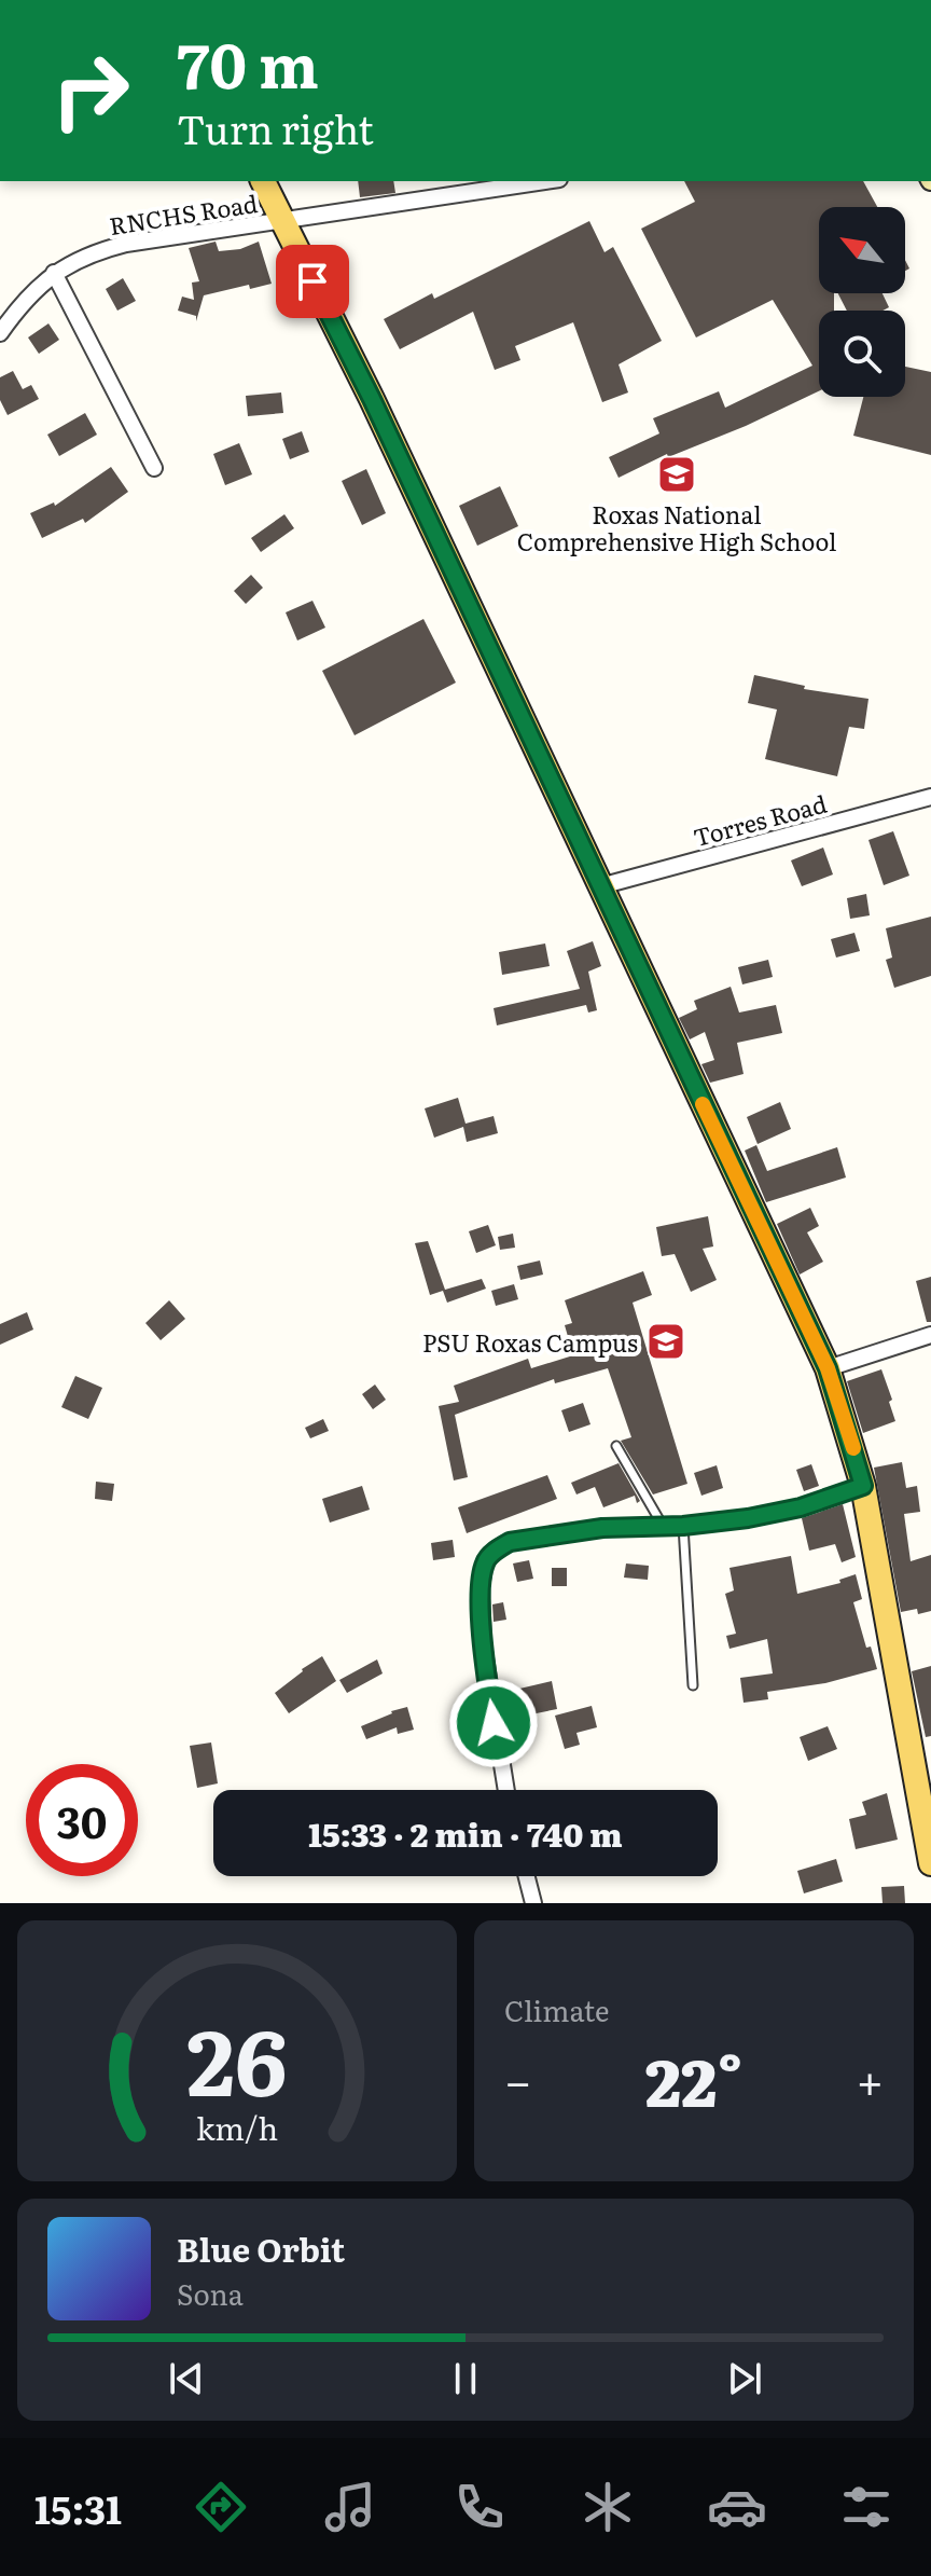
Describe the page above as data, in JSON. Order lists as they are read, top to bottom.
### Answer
{
  "streets": {
    "street": ["RNCHS Road", "Torres Road"]
  },
  "places": {
    "school or university": ["Roxas National Comprehensive High School", "PSU Roxas Campus"]
  },
  "north": "top left",
  "page": {
    "turn": ["70 m", "Turn right"],
    "limit": "30",
    "trip": "15:33 · 2 min · 740 m",
    "tile": "Climate",
    "heat": ["−", "22°", "+"],
    "song": ["Blue Orbit", "Sona"],
    "tabs": "15:31",
    "gauge": ["26", "km/h"]
  }
}
